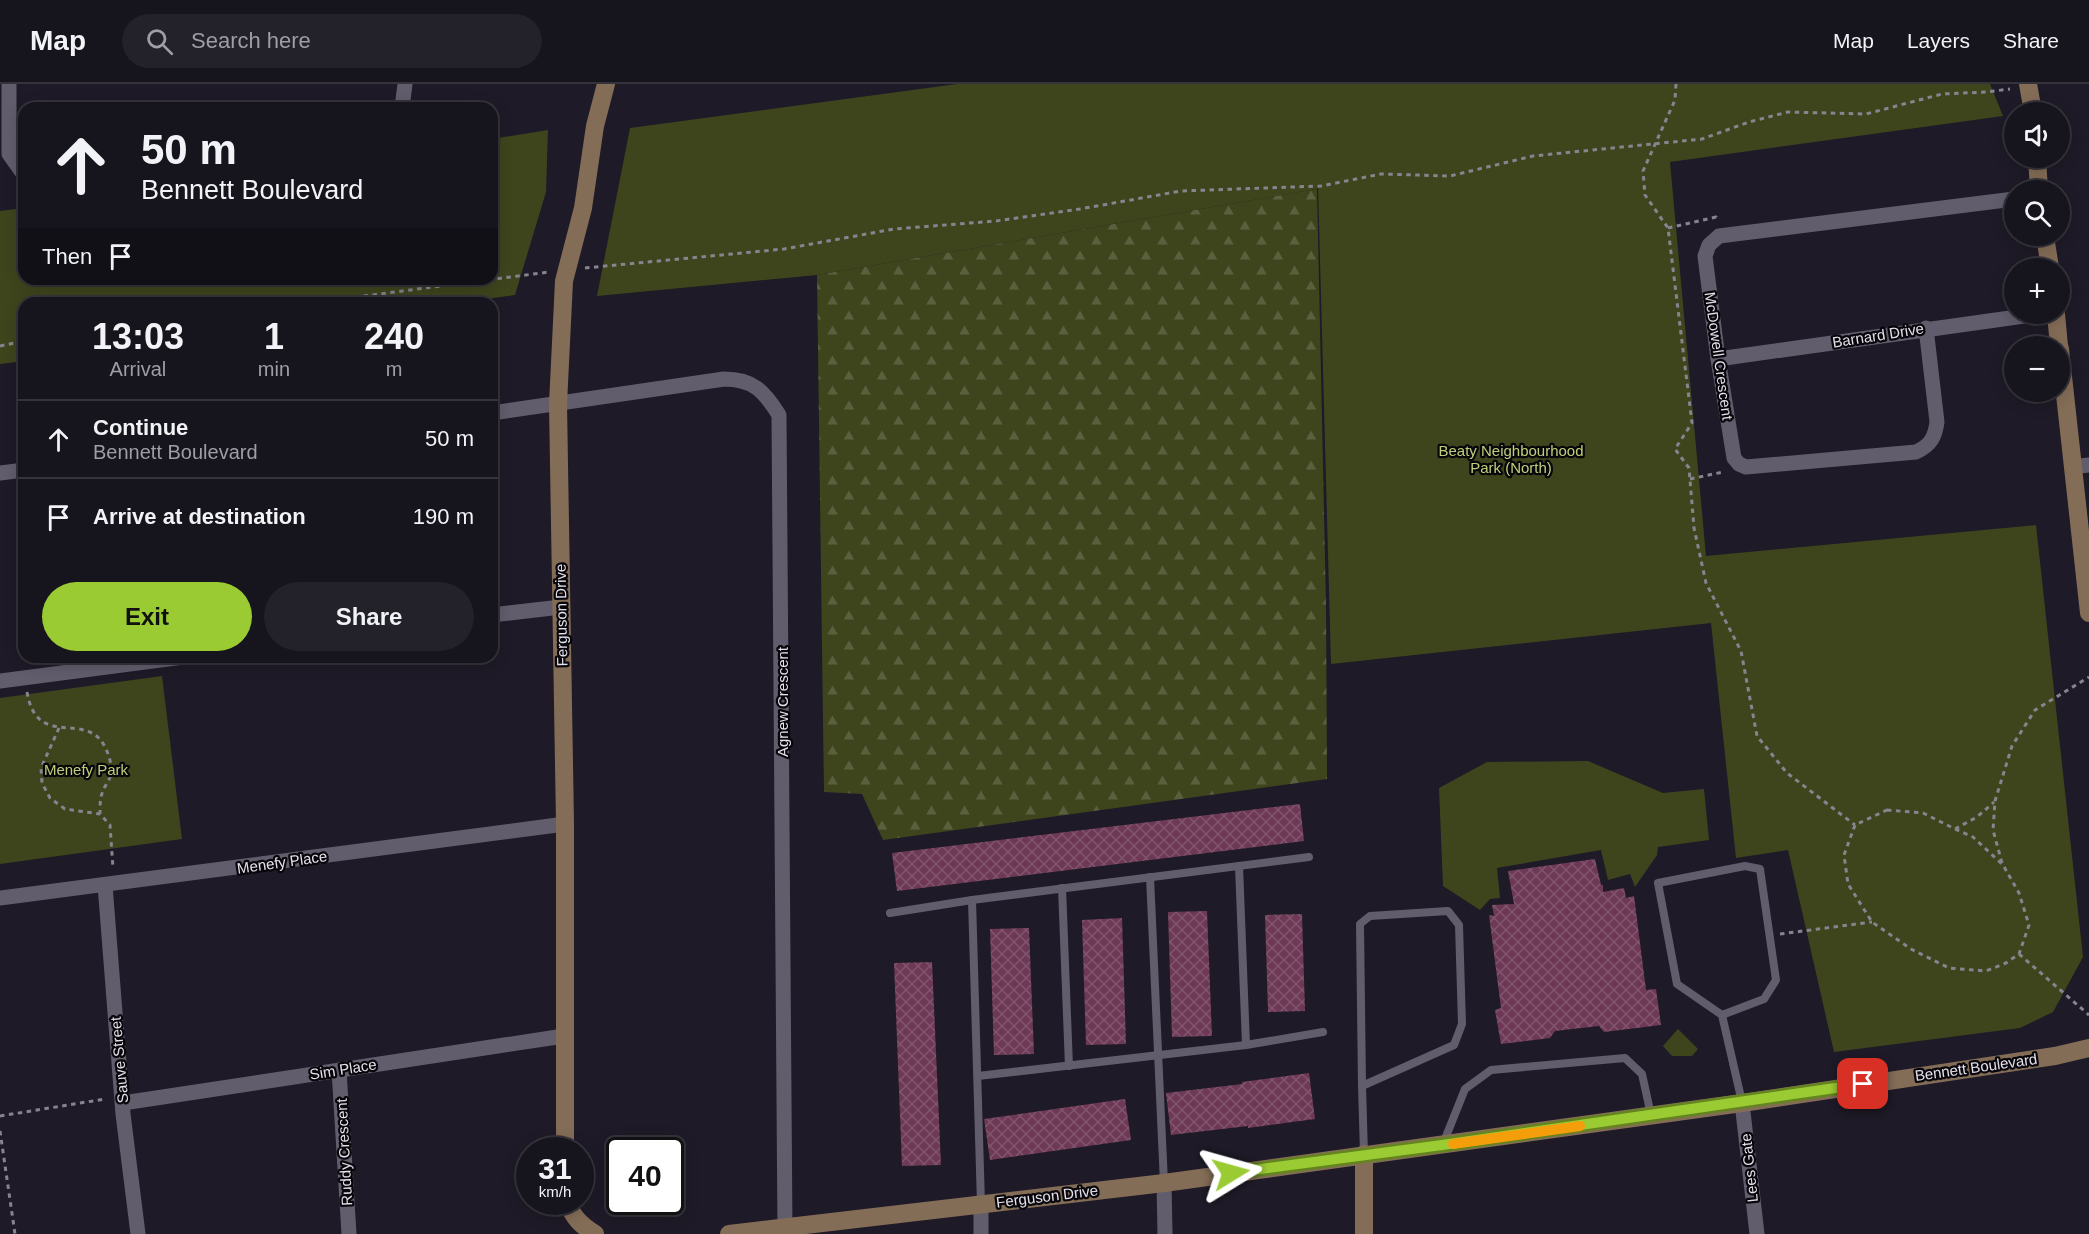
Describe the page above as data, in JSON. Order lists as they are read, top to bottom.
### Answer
{
  "streets": {
    "street": [
      "Barnard Drive",
      "McDowell Crescent",
      "Ferguson Drive",
      "Agnew Crescent",
      "Menefy Place",
      "Sauve Street",
      "Bennett Boulevard",
      "Sim Place",
      "Ruddy Crescent",
      "Lees Gate"
    ]
  },
  "crossings": [
    ["Barnard Drive", "McDowell Crescent"],
    ["Ferguson Drive", "Agnew Crescent"],
    ["Ferguson Drive", "Menefy Place"],
    ["Ferguson Drive", "Bennett Boulevard"],
    ["Ferguson Drive", "Sim Place"],
    ["Menefy Place", "Sauve Street"],
    ["Sauve Street", "Sim Place"],
    ["Bennett Boulevard", "Lees Gate"],
    ["Sim Place", "Ruddy Crescent"]
  ],
  "parks": ["Beaty Neighbourhood Park (North)", "Menefy Park"],
  "page": {
    "header": "Map",
    "search": "Search here",
    "nav": ["Map", "Layers", "Share"],
    "map_buttons": ["+", "−"],
    "turn": ["50 m", "Bennett Boulevard"],
    "then": "Then",
    "eta": [
      "13:03",
      "Arrival",
      "1",
      "min",
      "240",
      "m"
    ],
    "list": [
      {
        "name": "Continue",
        "note": "Bennett Boulevard",
        "value": "50 m"
      },
      {
        "name": "Arrive at destination",
        "value": "190 m"
      }
    ],
    "buttons": ["Exit", "Share"],
    "speed": "31 km/h",
    "limit": "40"
  }
}
